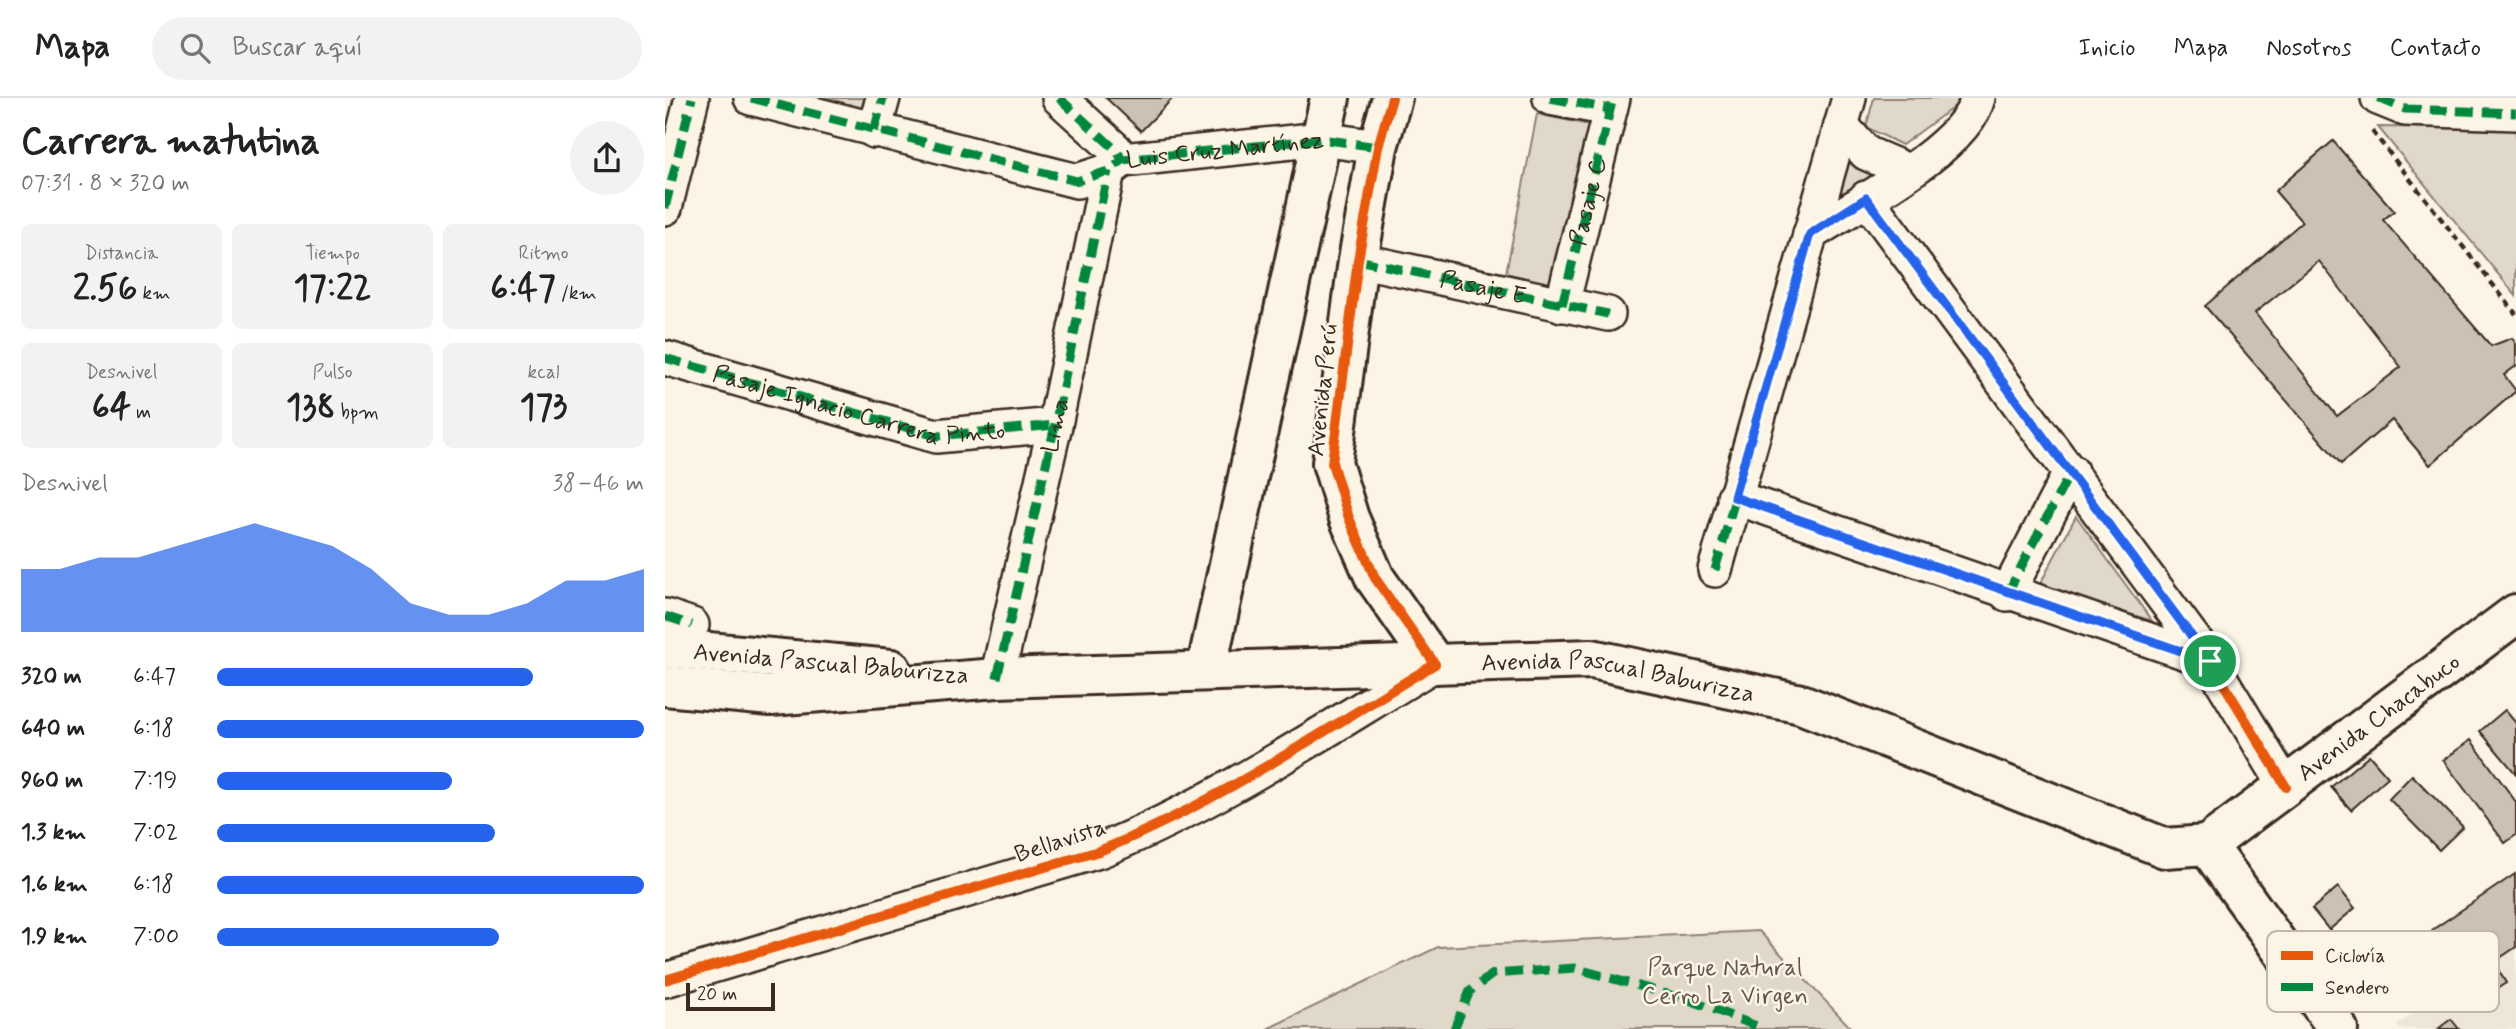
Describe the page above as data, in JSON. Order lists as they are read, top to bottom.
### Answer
{
  "streets": {
    "main road": ["Avenida Perú", "Avenida Pascual Baburizza", "Avenida Chacabuco"],
    "street": [
      "Luis Cruz Martínez",
      "Pasaje C",
      "Pasaje E",
      "Pasaje Ignacio Carrera Pinto",
      "Lima",
      "Bellavista"
    ]
  },
  "crossings": [
    ["Luis Cruz Martínez", "Avenida Perú"],
    ["Luis Cruz Martínez", "Lima"],
    ["Pasaje C", "Pasaje E"],
    ["Pasaje E", "Avenida Perú"],
    ["Avenida Perú", "Avenida Pascual Baburizza"],
    ["Avenida Perú", "Bellavista"],
    ["Pasaje Ignacio Carrera Pinto", "Lima"],
    ["Lima", "Avenida Pascual Baburizza"],
    ["Avenida Pascual Baburizza", "Avenida Chacabuco"],
    ["Avenida Pascual Baburizza", "Bellavista"]
  ],
  "parks": ["Parque Natural Cerro La Virgen"],
  "legend": ["Ciclovía", "Sendero"],
  "scale_bar": "20 m",
  "page": {
    "header": "Mapa",
    "search": "Buscar aquí",
    "nav": [
      "Inicio",
      "Mapa",
      "Nosotros",
      "Contacto"
    ],
    "heading": ["Carrera matutina", "07:31 · 8 × 320 m"],
    "stats": [
      ["Distancia", "2.56 km"],
      ["Tiempo", "17:22"],
      ["Ritmo", "6:47 /km"],
      ["Desnivel", "64 m"],
      ["Pulso", "138 bpm"],
      ["kcal", "173"]
    ],
    "chart": ["Desnivel", "38–46 m"],
    "list": [
      {
        "name": "320 m",
        "note": "6:47"
      },
      {
        "name": "640 m",
        "note": "6:18"
      },
      {
        "name": "960 m",
        "note": "7:19"
      },
      {
        "name": "1.3 km",
        "note": "7:02"
      },
      {
        "name": "1.6 km",
        "note": "6:18"
      },
      {
        "name": "1.9 km",
        "note": "7:00"
      }
    ],
    "scale": "20 m"
  }
}
